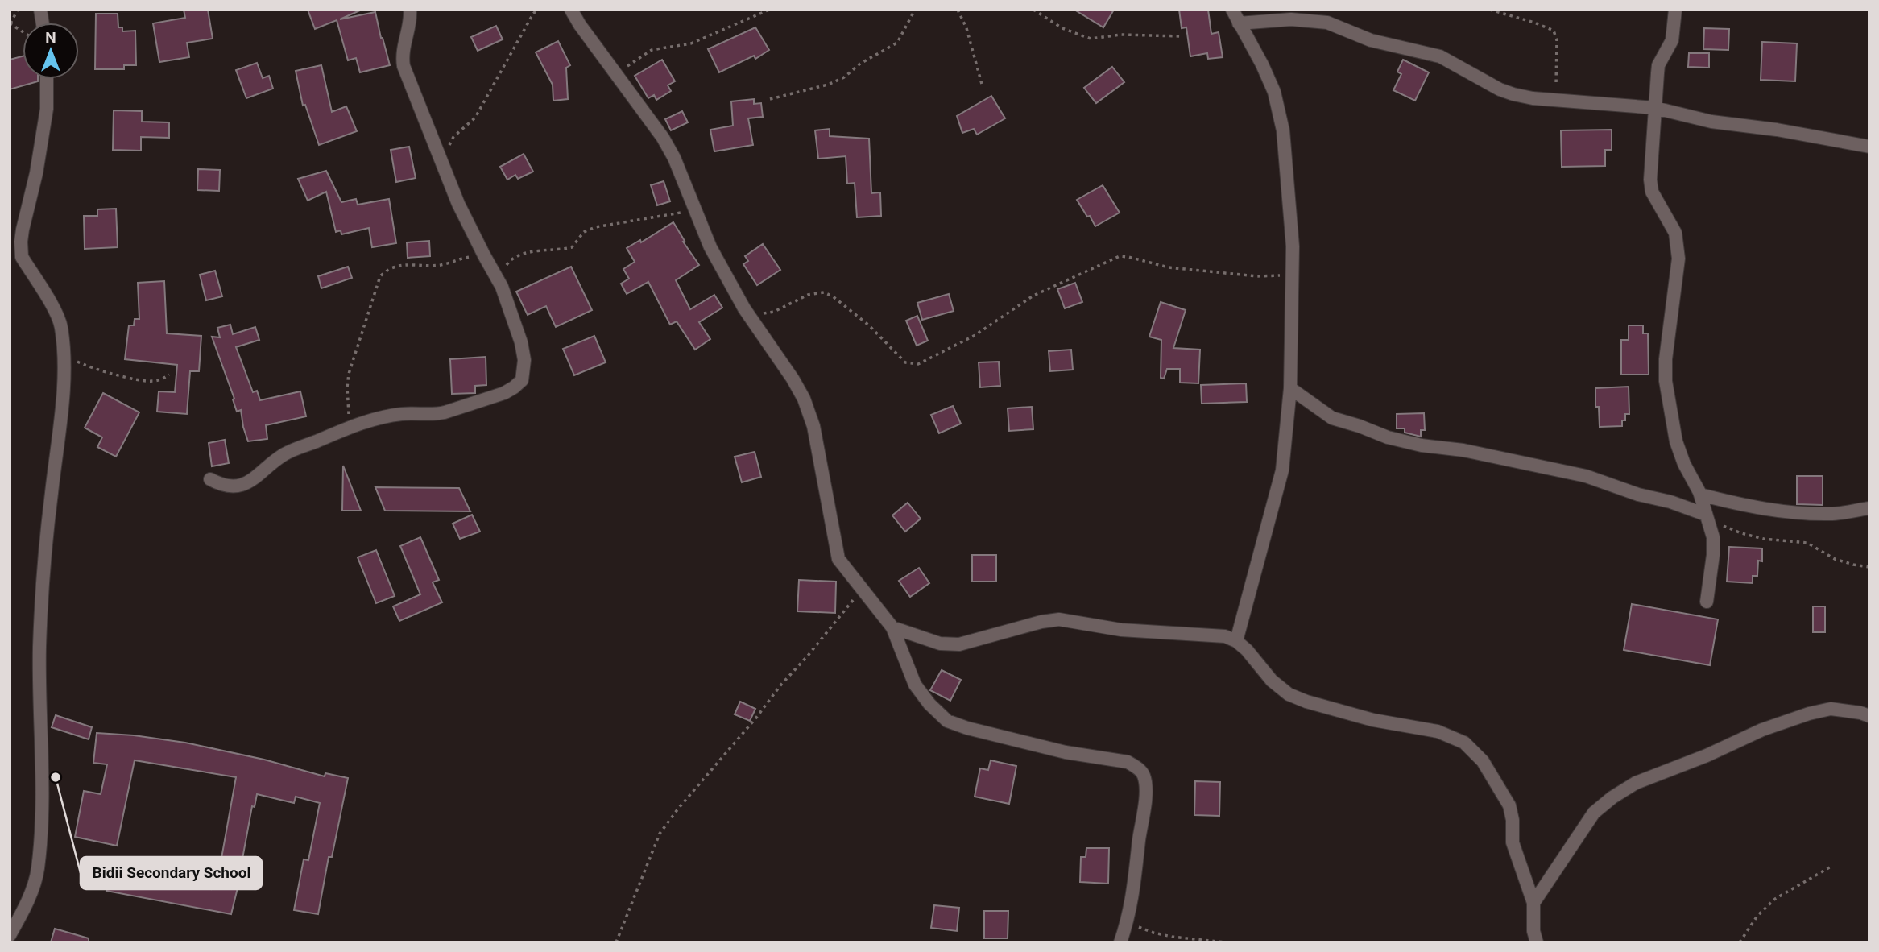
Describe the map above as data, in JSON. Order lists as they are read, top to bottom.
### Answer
{
  "places": ["Bidii Secondary School"],
  "north": "top"
}
